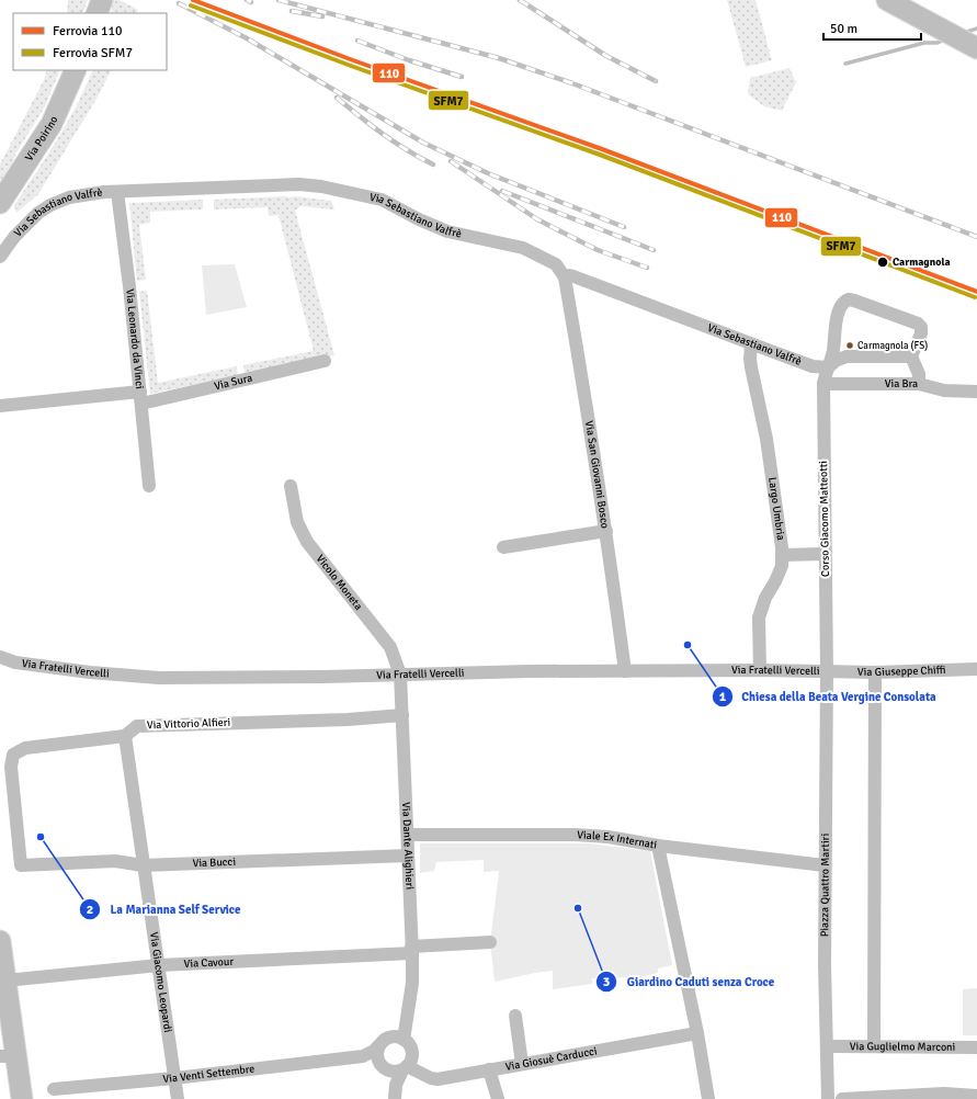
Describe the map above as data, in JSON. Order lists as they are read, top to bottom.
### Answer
{
  "streets": {
    "main road": ["Via Poirino"],
    "street": [
      "Via Sebastiano Valfrè",
      "Via Leonardo da Vinci",
      "Via Sura",
      "Via Bra",
      "Via San Giovanni Bosco",
      "Largo Umbria",
      "Corso Giacomo Matteotti",
      "Vicolo Moneta",
      "Via Fratelli Vercelli",
      "Via Giuseppe Chiffi",
      "Via Vittorio Alfieri",
      "Viale Ex Internati",
      "Via Dante Alighieri",
      "Via Bucci",
      "Piazza Quattro Martiri",
      "Via Cavour",
      "Via Giacomo Leopardi",
      "Via Guglielmo Marconi",
      "Via Giosuè Carducci",
      "Via Venti Settembre"
    ]
  },
  "crossings": [
    ["Via Sebastiano Valfrè", "Via Leonardo da Vinci"],
    ["Via Sebastiano Valfrè", "Via San Giovanni Bosco"],
    ["Via Sebastiano Valfrè", "Largo Umbria"],
    ["Via Sebastiano Valfrè", "Corso Giacomo Matteotti"],
    ["Via Leonardo da Vinci", "Via Sura"],
    ["Via Bra", "Corso Giacomo Matteotti"],
    ["Via San Giovanni Bosco", "Via Fratelli Vercelli"],
    ["Largo Umbria", "Via Fratelli Vercelli"],
    ["Corso Giacomo Matteotti", "Via Fratelli Vercelli"],
    ["Corso Giacomo Matteotti", "Via Giuseppe Chiffi"],
    ["Corso Giacomo Matteotti", "Piazza Quattro Martiri"],
    ["Vicolo Moneta", "Via Fratelli Vercelli"],
    ["Vicolo Moneta", "Via Dante Alighieri"],
    ["Via Fratelli Vercelli", "Via Giuseppe Chiffi"],
    ["Via Fratelli Vercelli", "Via Dante Alighieri"],
    ["Via Fratelli Vercelli", "Piazza Quattro Martiri"],
    ["Via Giuseppe Chiffi", "Piazza Quattro Martiri"],
    ["Via Vittorio Alfieri", "Via Dante Alighieri"],
    ["Via Vittorio Alfieri", "Via Bucci"],
    ["Via Vittorio Alfieri", "Via Giacomo Leopardi"],
    ["Viale Ex Internati", "Via Dante Alighieri"],
    ["Viale Ex Internati", "Piazza Quattro Martiri"],
    ["Via Dante Alighieri", "Via Bucci"],
    ["Via Dante Alighieri", "Via Cavour"],
    ["Via Dante Alighieri", "Via Giosuè Carducci"],
    ["Via Dante Alighieri", "Via Venti Settembre"],
    ["Via Bucci", "Via Giacomo Leopardi"],
    ["Piazza Quattro Martiri", "Via Guglielmo Marconi"],
    ["Via Cavour", "Via Giacomo Leopardi"],
    ["Via Giacomo Leopardi", "Via Venti Settembre"],
    ["Via Giosuè Carducci", "Via Venti Settembre"]
  ],
  "places": [
    "Carmagnola",
    "Carmagnola (FS)",
    "Chiesa della Beata Vergine Consolata",
    "La Marianna Self Service",
    "Giardino Caduti senza Croce"
  ],
  "lines": ["rail line 110", "rail line SFM7"],
  "legend": ["Ferrovia 110", "Ferrovia SFM7"],
  "scale_bar": "50 m"
}
